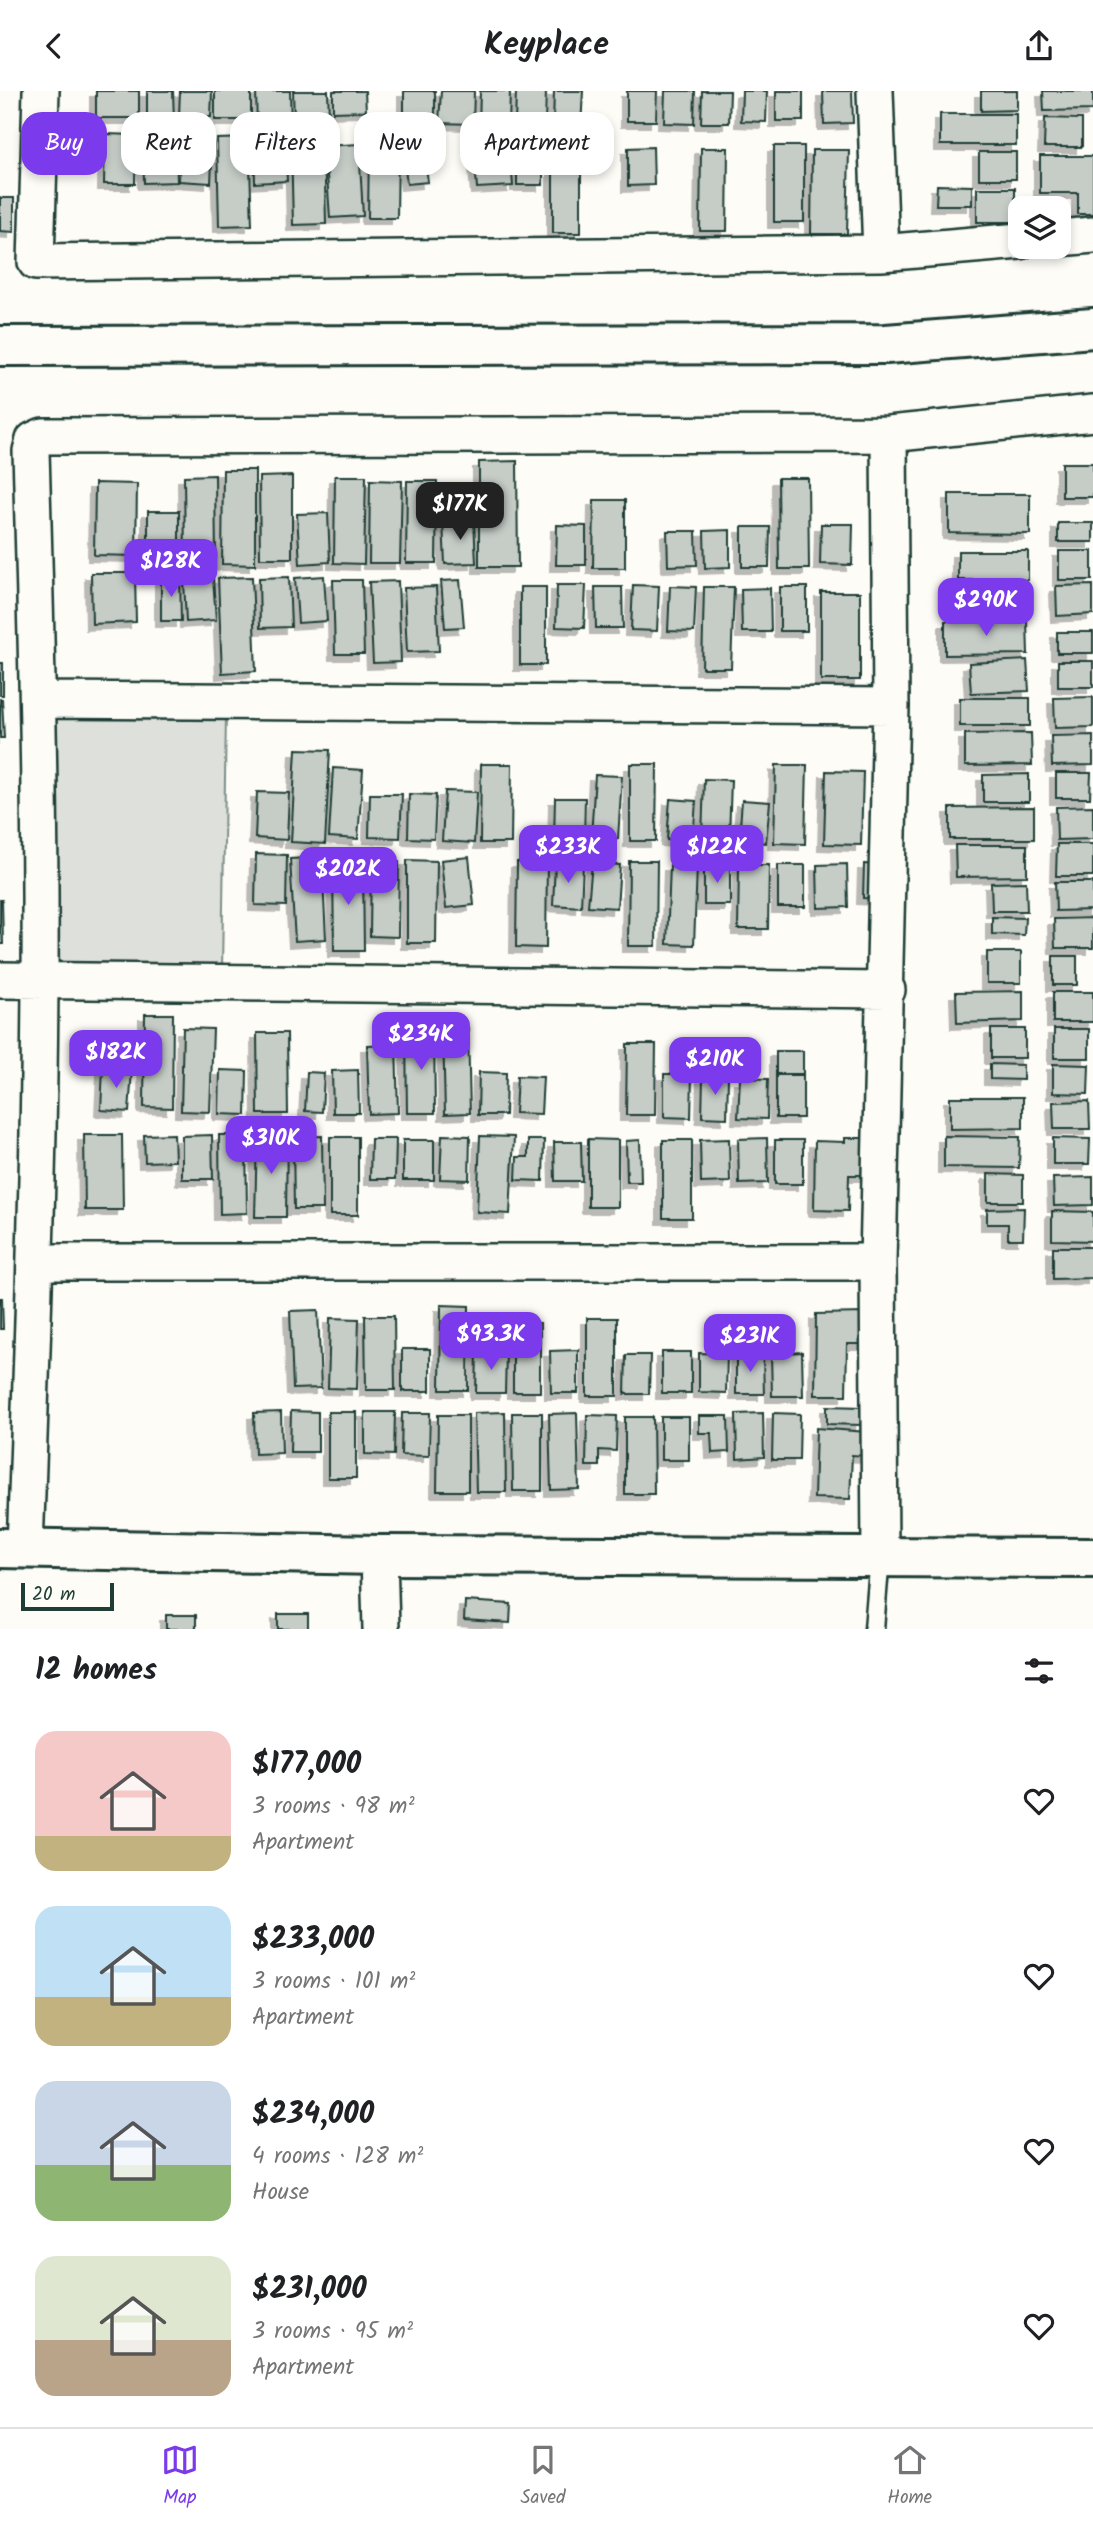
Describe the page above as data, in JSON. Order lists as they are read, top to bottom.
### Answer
{
  "scale_bar": "20 m",
  "page": {
    "header": "Keyplace",
    "chip": [
      "Buy",
      "Rent",
      "Filters",
      "New",
      "Apartment"
    ],
    "price": [
      "$177K",
      "$128K",
      "$290K",
      "$233K",
      "$122K",
      "$202K",
      "$234K",
      "$182K",
      "$210K",
      "$310K",
      "$93.3K",
      "$231K"
    ],
    "scale": "20 m",
    "heading": "12 homes",
    "list": [
      {
        "name": "$177,000",
        "note": "3 rooms · 98 m² · Apartment"
      },
      {
        "name": "$233,000",
        "note": "3 rooms · 101 m² · Apartment"
      },
      {
        "name": "$234,000",
        "note": "4 rooms · 128 m² · House"
      },
      {
        "name": "$231,000",
        "note": "3 rooms · 95 m² · Apartment"
      }
    ],
    "tabs": ["Map", "Saved", "Home"]
  }
}
